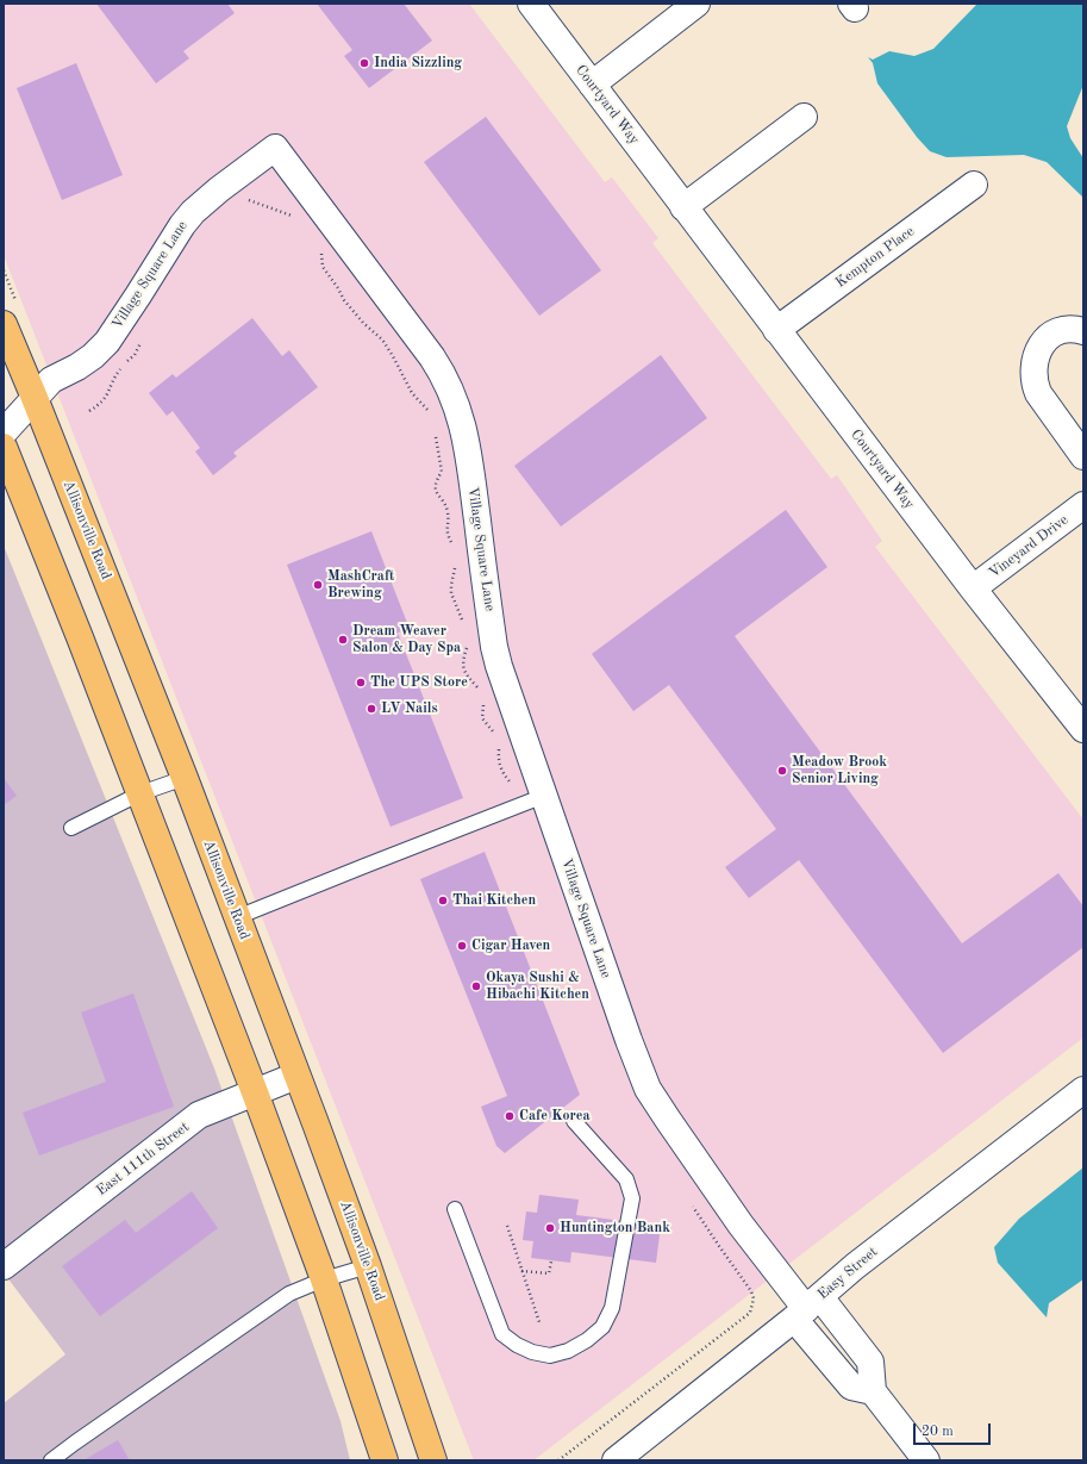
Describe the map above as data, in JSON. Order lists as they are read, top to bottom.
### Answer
{
  "streets": {
    "main road": ["Allisonville Road"],
    "street": [
      "Courtyard Way",
      "Kempton Place",
      "Village Square Lane",
      "Vineyard Drive",
      "East 111th Street",
      "Easy Street"
    ]
  },
  "crossings": [
    ["Courtyard Way", "Kempton Place"],
    ["Courtyard Way", "Vineyard Drive"],
    ["Village Square Lane", "Allisonville Road"],
    ["Village Square Lane", "Easy Street"],
    ["Allisonville Road", "East 111th Street"]
  ],
  "places": [
    "India Sizzling",
    "MashCraft Brewing",
    "Dream Weaver Salon & Day Spa",
    "The UPS Store",
    "LV Nails",
    "Meadow Brook Senior Living",
    "Thai Kitchen",
    "Cigar Haven",
    "Okaya Sushi & Hibachi Kitchen",
    "Cafe Korea",
    "Huntington Bank"
  ],
  "scale_bar": "20 m"
}
